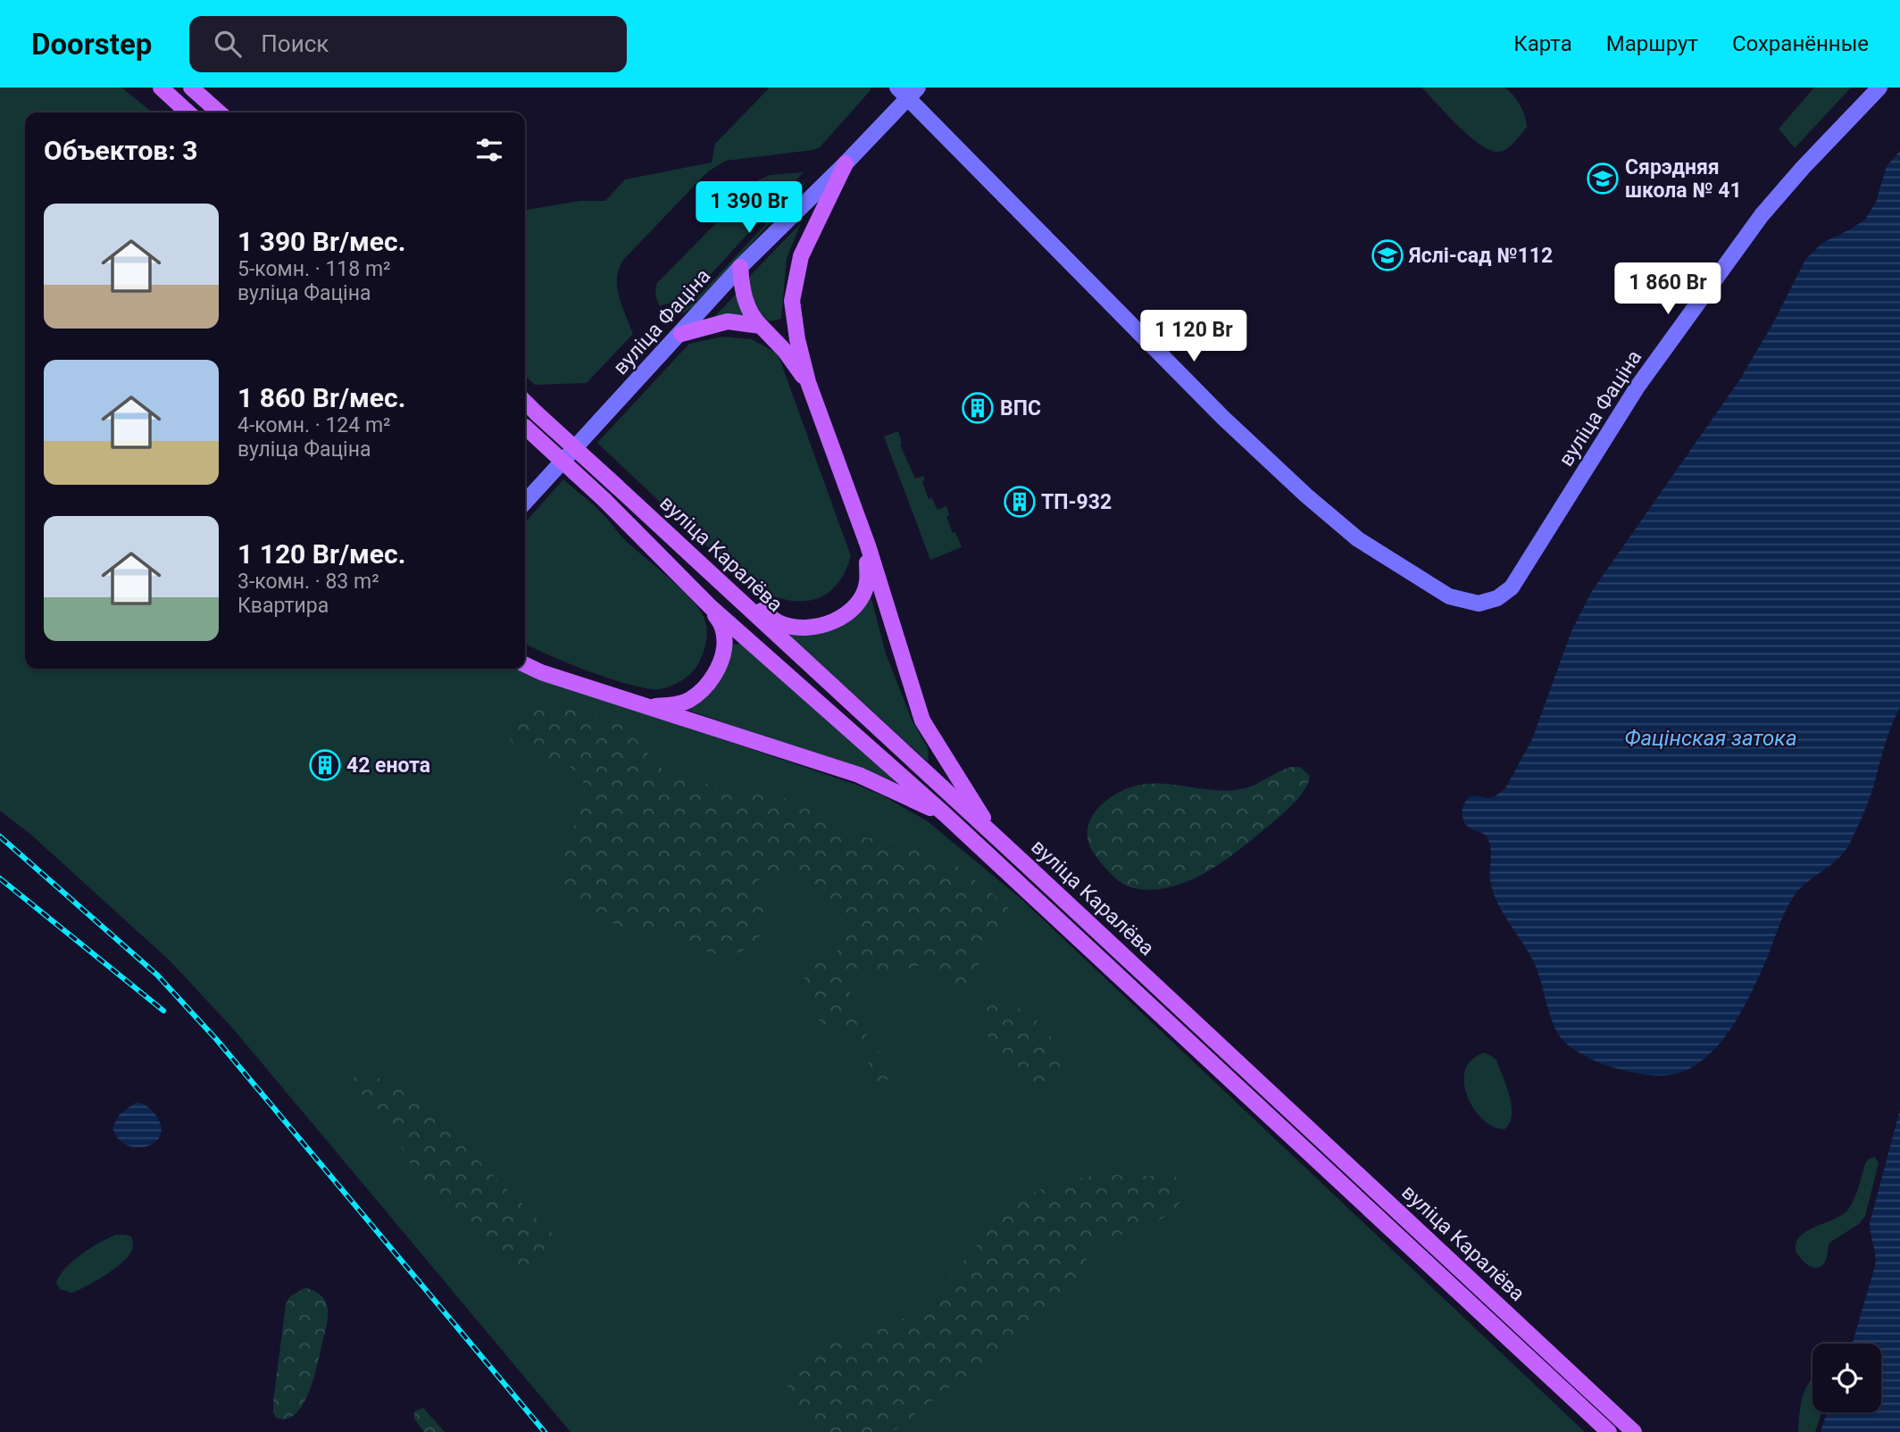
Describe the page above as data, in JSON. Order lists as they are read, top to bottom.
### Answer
{
  "streets": {
    "main road": ["вуліца Каралёва"],
    "street": ["вуліца Фаціна"]
  },
  "water": ["Фацінская затока"],
  "places": {
    "school or university": ["Сярэдняя школа № 41", "Яслі-сад №112"],
    "building": ["ВПС", "ТП-932", "42 енота"]
  },
  "page": {
    "header": "Doorstep",
    "search": "Поиск",
    "nav": ["Карта", "Маршрут", "Сохранённые"],
    "heading": "Объектов: 3",
    "price": ["1 390 Br", "1 860 Br", "1 120 Br"],
    "list": [
      {
        "name": "1 390 Br/мес.",
        "note": "5-комн. · 118 m² · вуліца Фаціна"
      },
      {
        "name": "1 860 Br/мес.",
        "note": "4-комн. · 124 m² · вуліца Фаціна"
      },
      {
        "name": "1 120 Br/мес.",
        "note": "3-комн. · 83 m² · Квартира"
      }
    ]
  }
}
